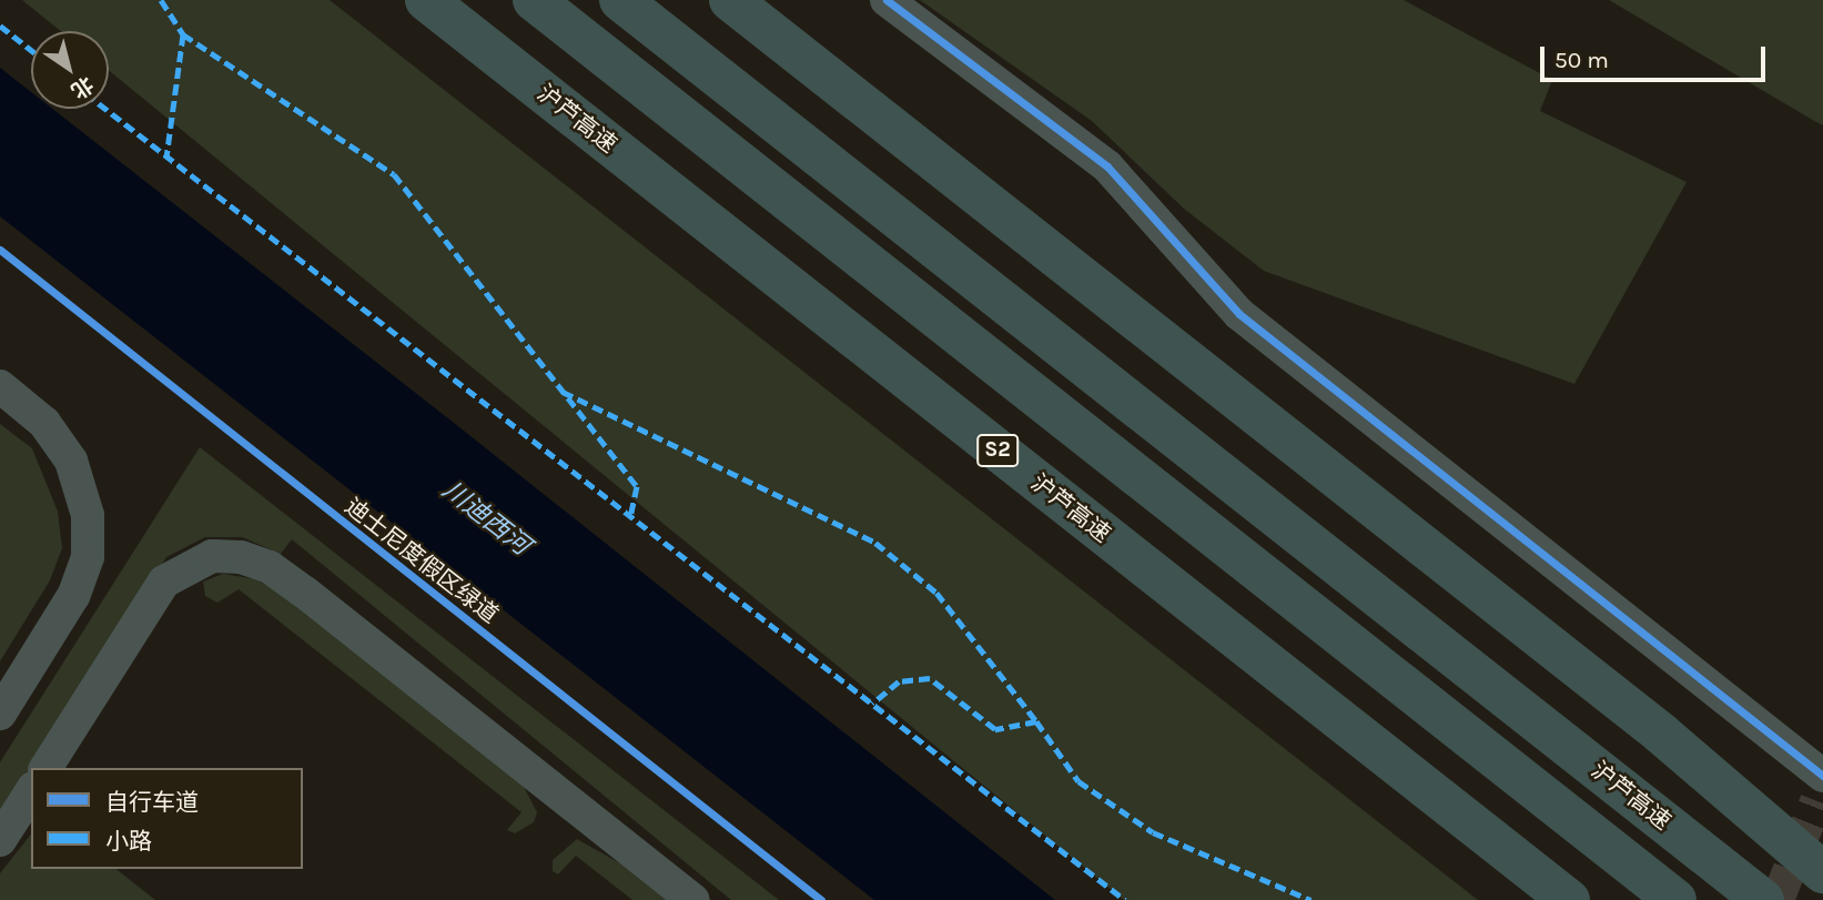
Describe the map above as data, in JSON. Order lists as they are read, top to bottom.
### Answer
{
  "streets": {
    "highway": ["沪芦高速", "S2"],
    "cycle path": ["迪士尼度假区绿道"]
  },
  "water": ["川迪西河"],
  "legend": ["自行车道", "小路"],
  "scale_bar": "50 m",
  "north": "bottom right"
}
